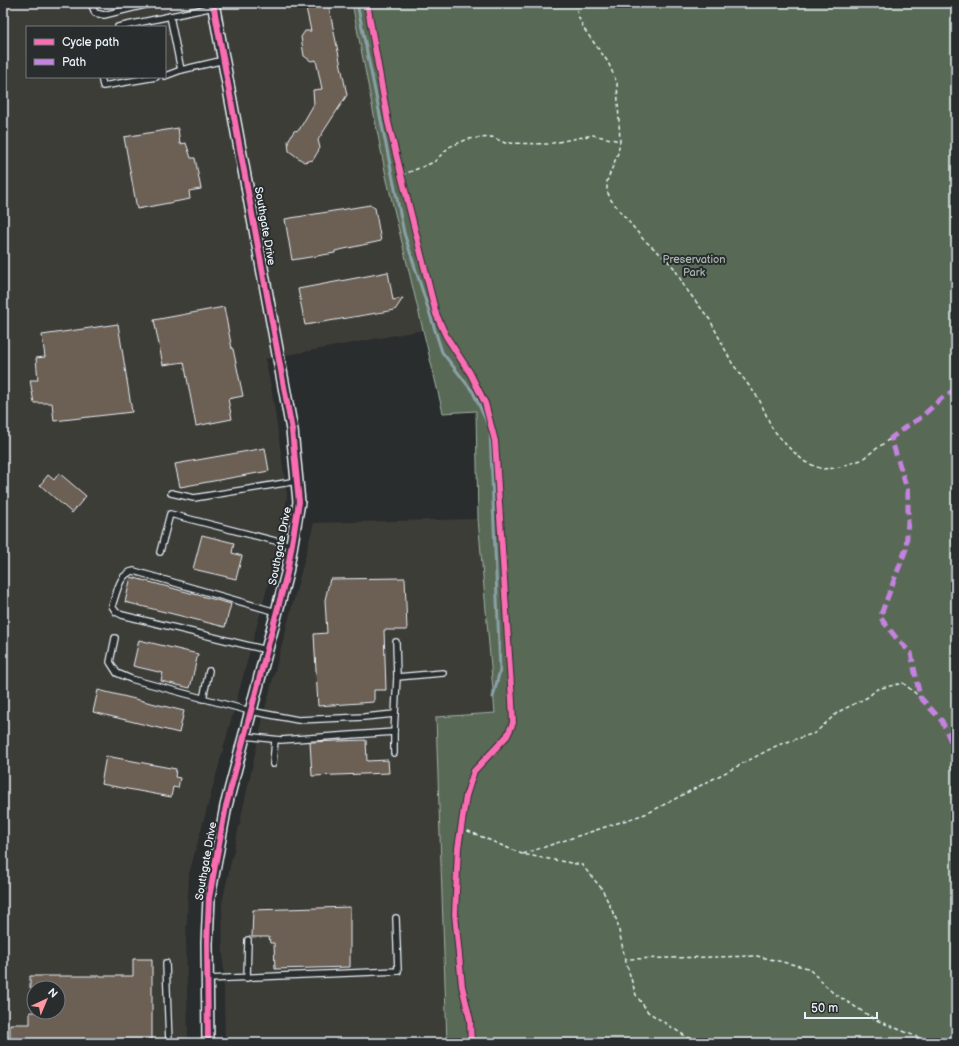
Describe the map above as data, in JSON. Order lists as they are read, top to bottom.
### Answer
{
  "streets": {
    "street": ["Southgate Drive"]
  },
  "parks": ["Preservation Park"],
  "legend": ["Cycle path", "Path"],
  "scale_bar": "50 m",
  "north": "top right"
}
